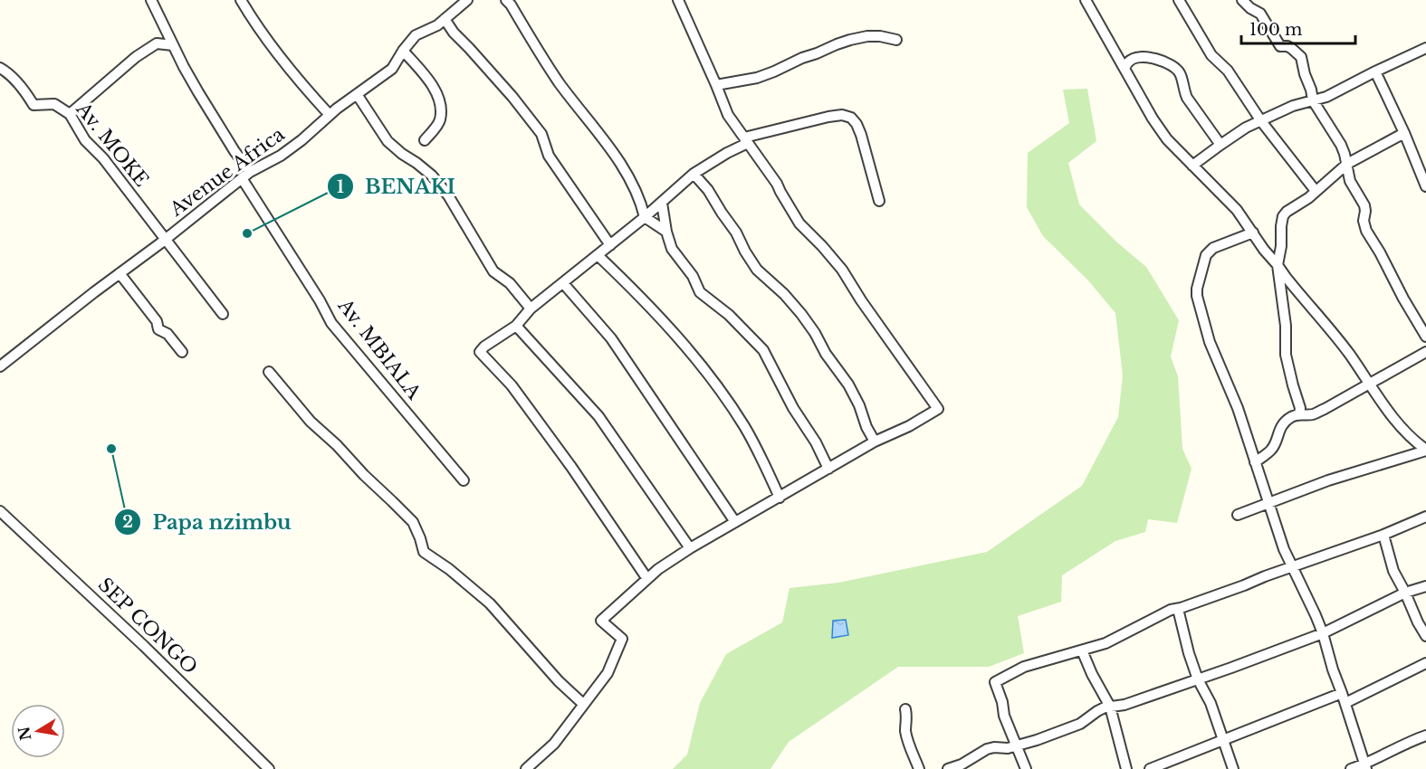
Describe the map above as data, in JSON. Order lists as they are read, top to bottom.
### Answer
{
  "streets": {
    "street": [
      "Av. MOKE",
      "Avenue Africa",
      "Av. MBIALA",
      "SEP CONGO"
    ]
  },
  "crossings": [
    ["Av. MOKE", "Avenue Africa"],
    ["Avenue Africa", "Av. MBIALA"]
  ],
  "places": ["BENAKI", "Papa nzimbu"],
  "scale_bar": "100 m",
  "north": "left"
}
